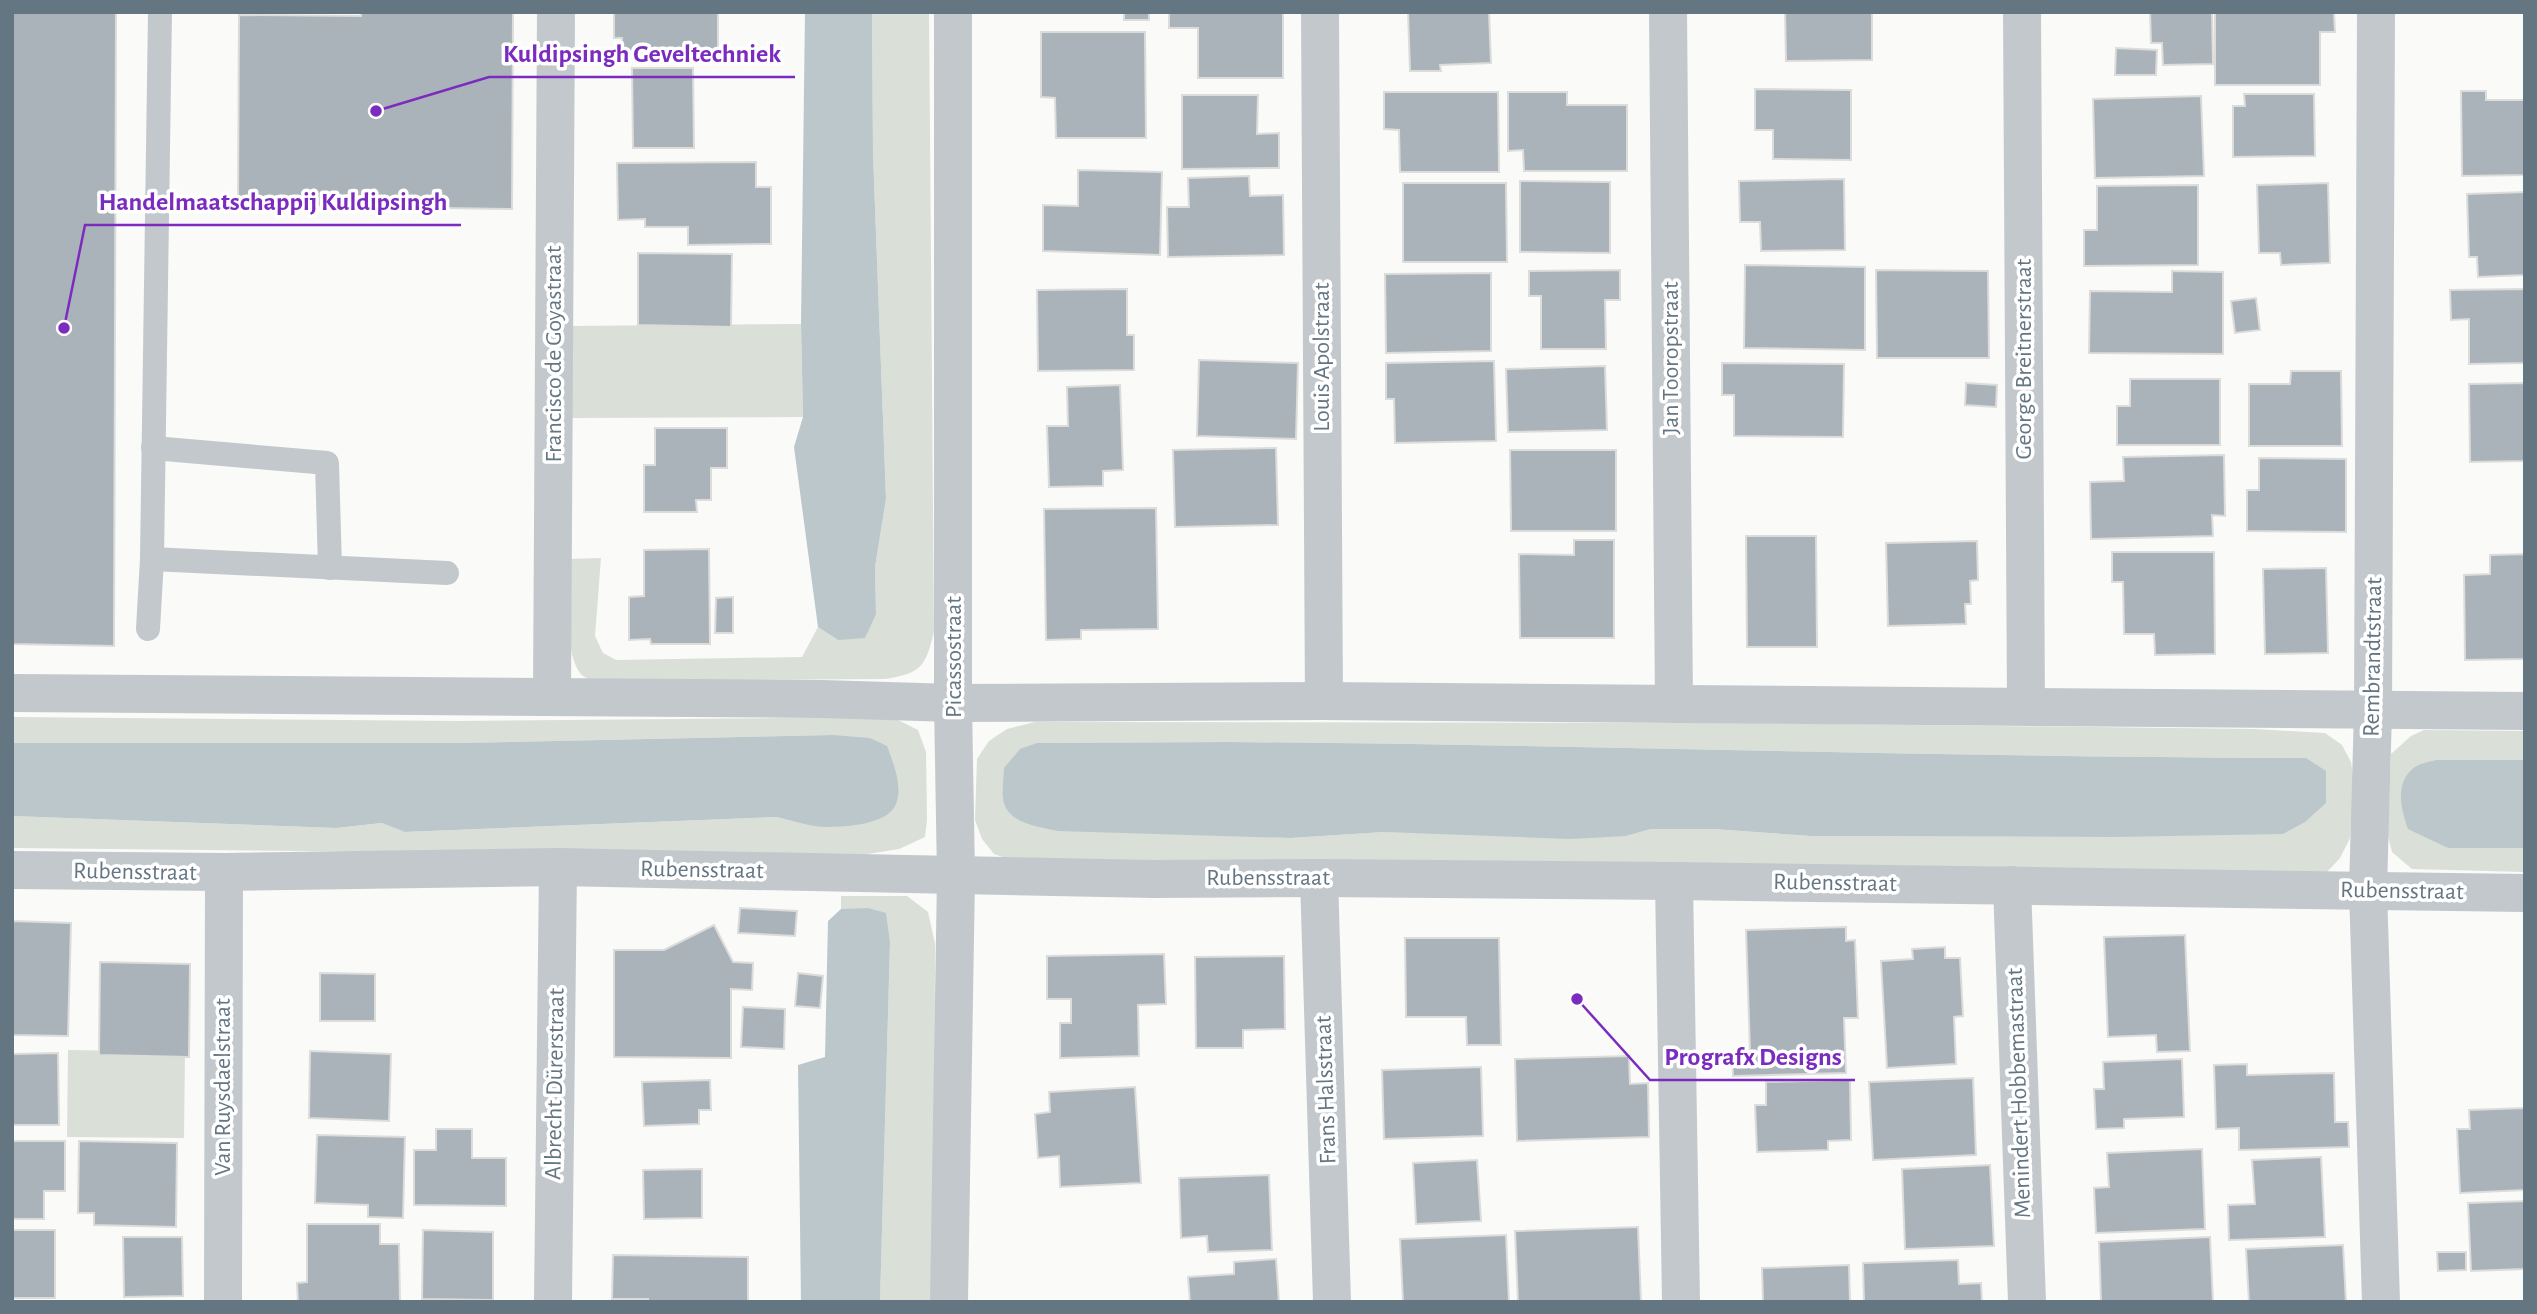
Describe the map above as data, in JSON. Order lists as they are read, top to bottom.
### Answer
{
  "streets": {
    "street": [
      "Francisco de Goyastraat",
      "Louis Apolstraat",
      "Jan Tooropstraat",
      "George Breitnerstraat",
      "Picassostraat",
      "Rembrandtstraat",
      "Rubensstraat",
      "Albrecht Dürerstraat",
      "Van Ruysdaelstraat",
      "Frans Halsstraat",
      "Menindert Hobbemastraat"
    ]
  },
  "crossings": [
    ["Picassostraat", "Rubensstraat"],
    ["Rembrandtstraat", "Rubensstraat"],
    ["Rubensstraat", "Albrecht Dürerstraat"],
    ["Rubensstraat", "Van Ruysdaelstraat"],
    ["Rubensstraat", "Frans Halsstraat"],
    ["Rubensstraat", "Menindert Hobbemastraat"]
  ],
  "places": ["Kuldipsingh Geveltechniek", "Handelmaatschappij Kuldipsingh", "Prografx Designs"]
}
